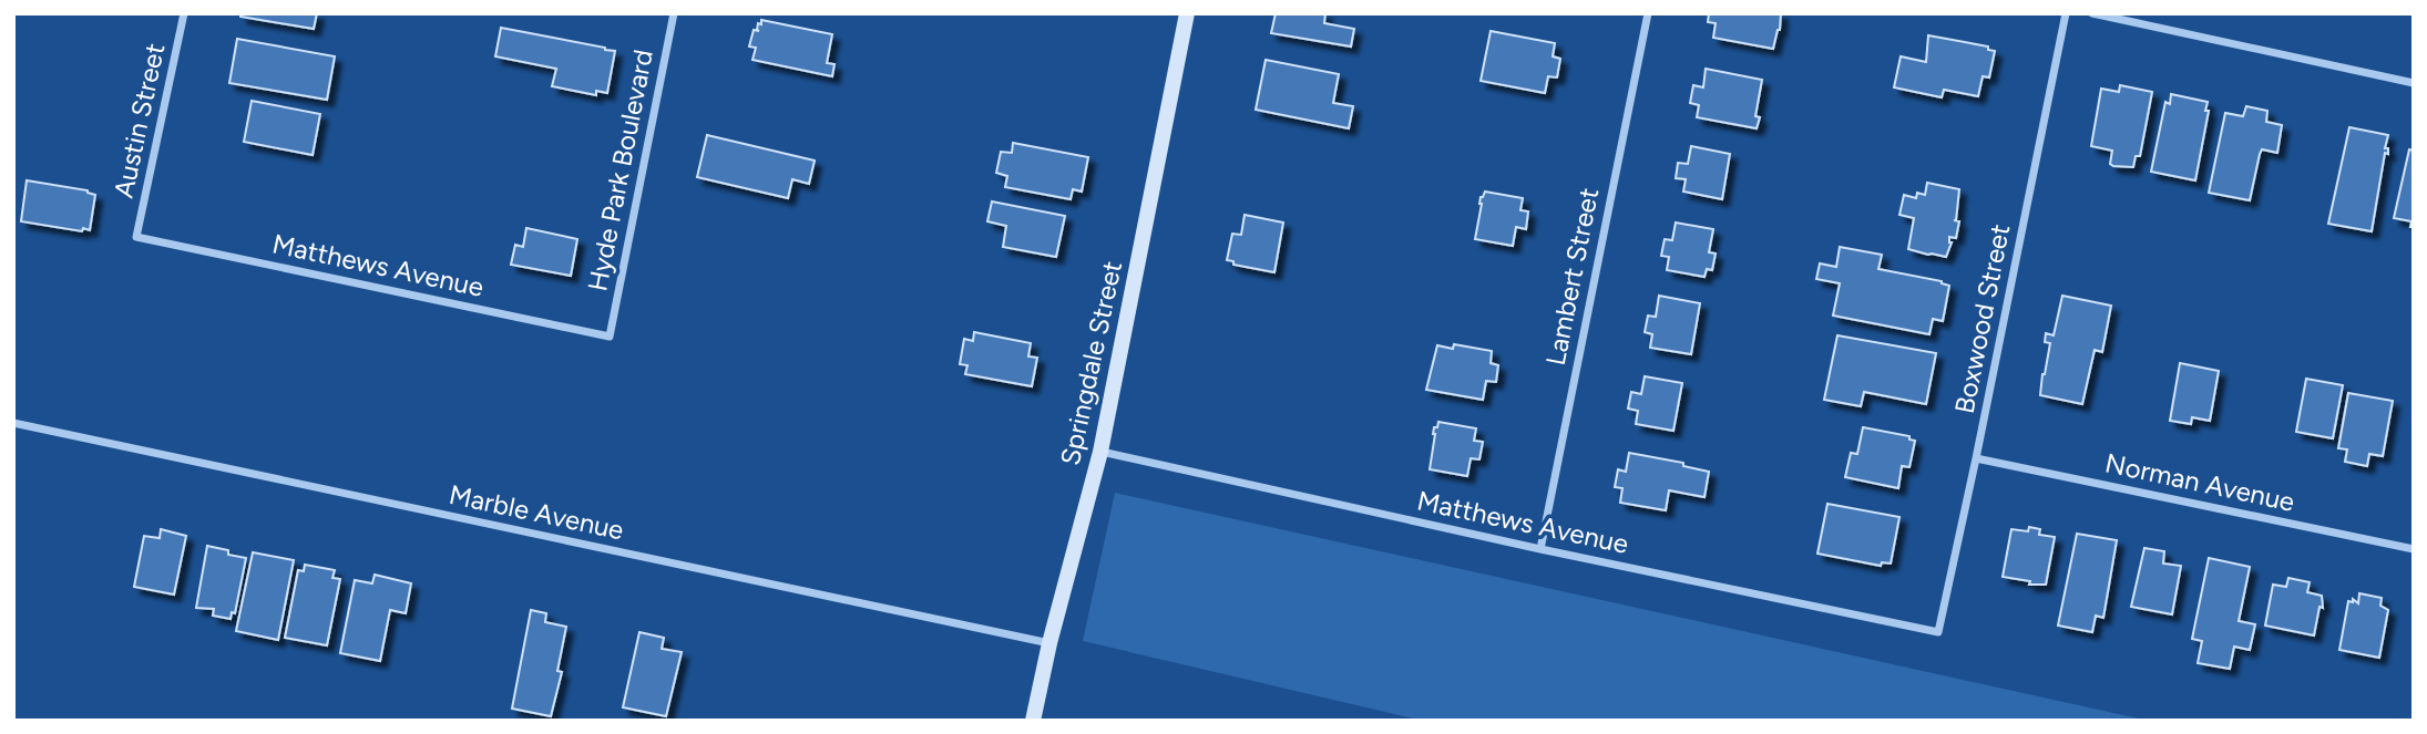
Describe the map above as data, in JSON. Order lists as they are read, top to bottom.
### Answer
{
  "streets": {
    "street": [
      "Austin Street",
      "Hyde Park Boulevard",
      "Matthews Avenue",
      "Lambert Street",
      "Boxwood Street",
      "Springdale Street",
      "Norman Avenue",
      "Marble Avenue"
    ]
  },
  "crossings": [
    ["Austin Street", "Matthews Avenue"],
    ["Hyde Park Boulevard", "Matthews Avenue"],
    ["Matthews Avenue", "Lambert Street"],
    ["Matthews Avenue", "Boxwood Street"],
    ["Matthews Avenue", "Springdale Street"],
    ["Boxwood Street", "Norman Avenue"],
    ["Springdale Street", "Marble Avenue"]
  ]
}
